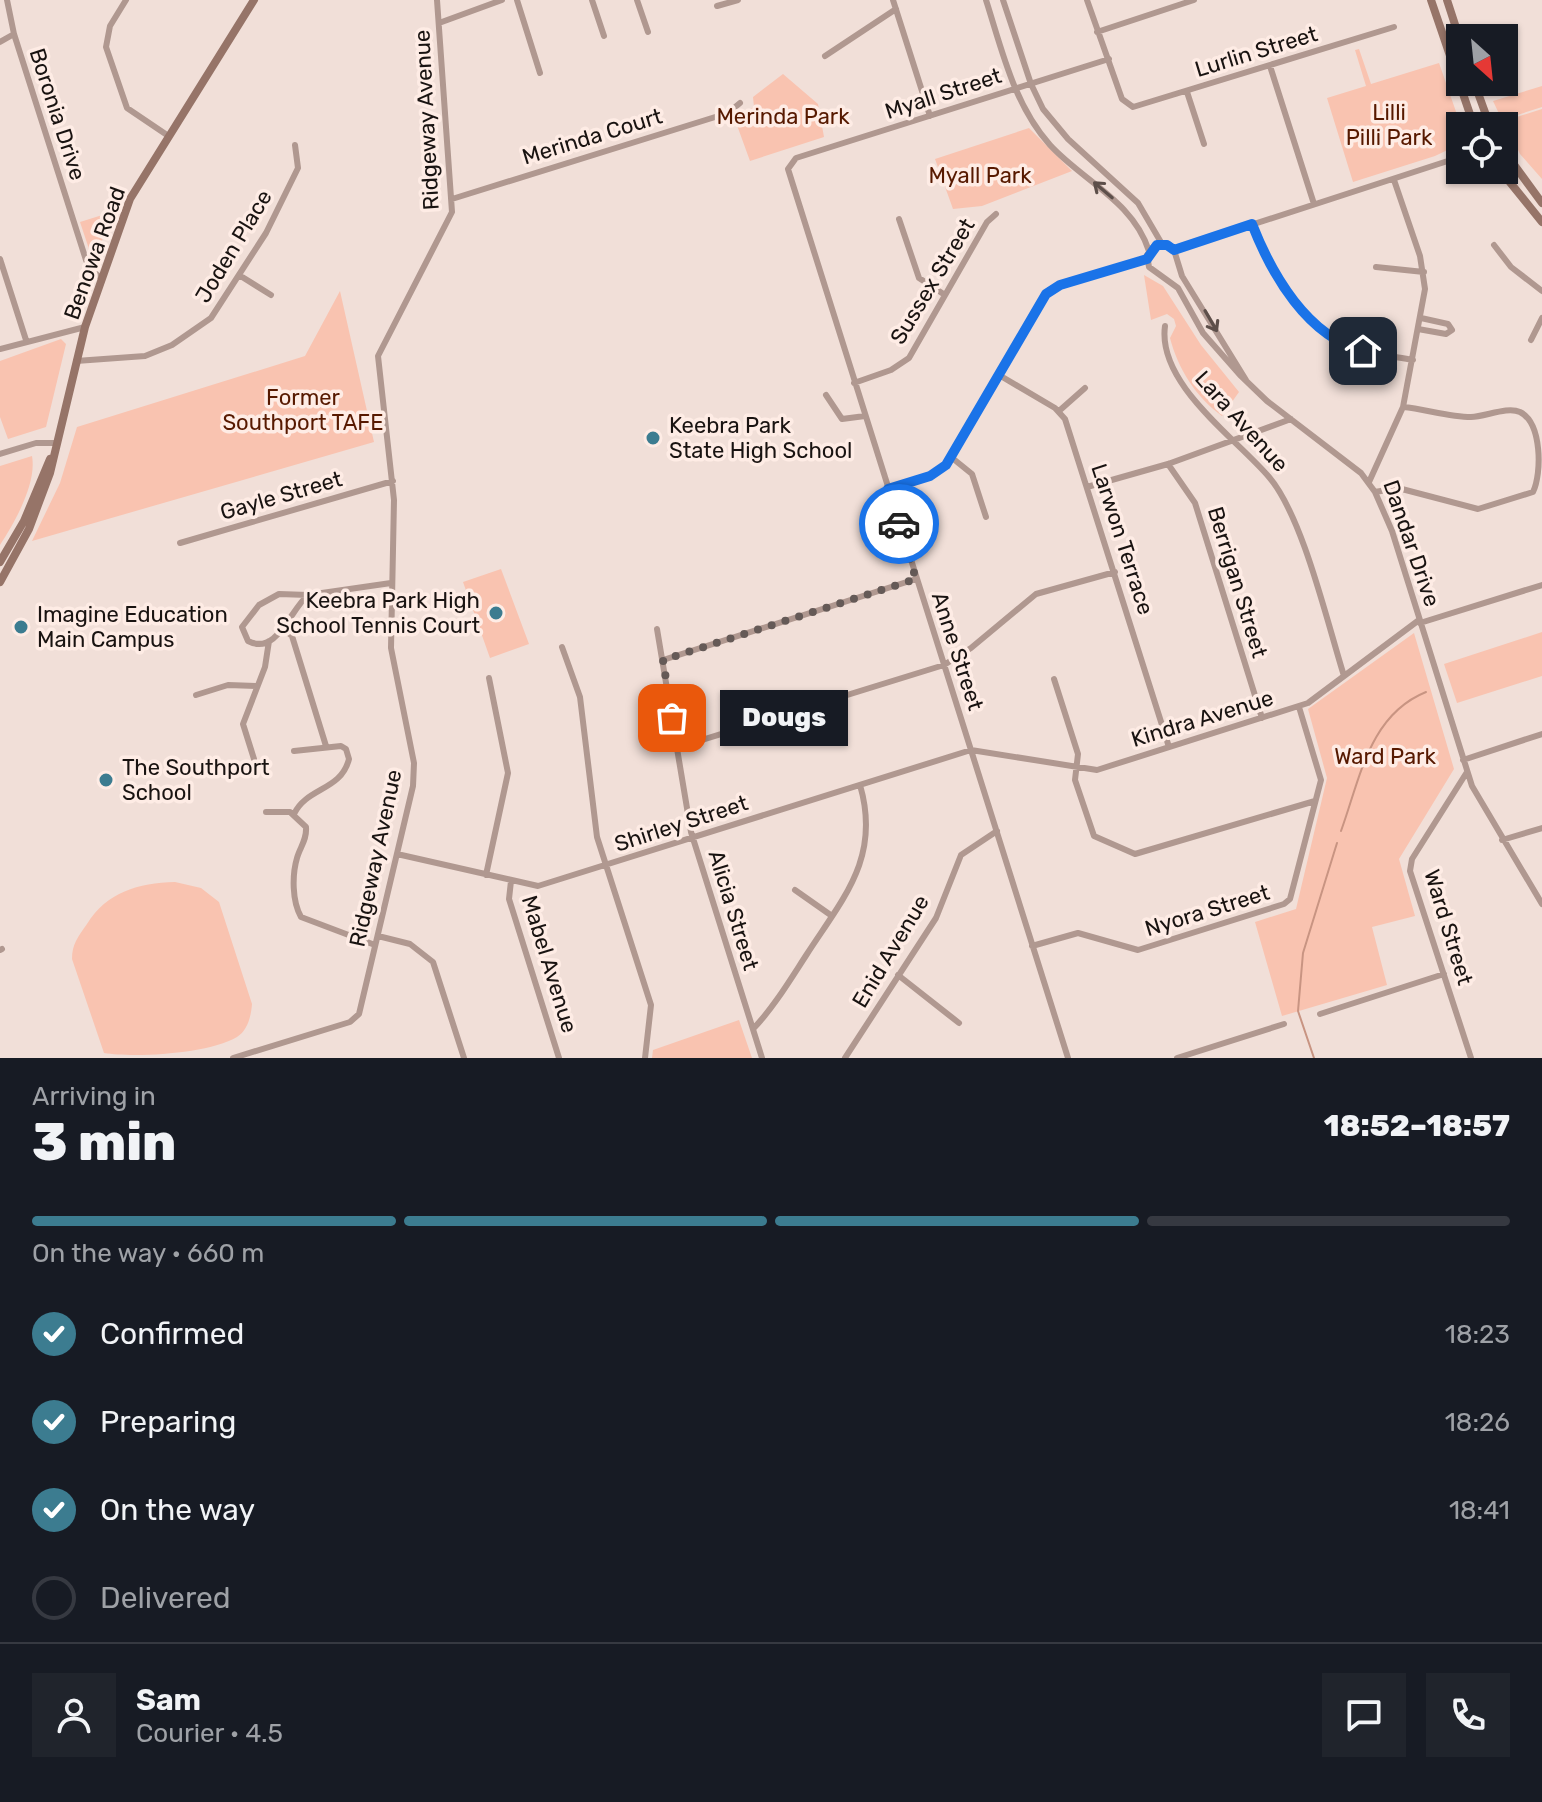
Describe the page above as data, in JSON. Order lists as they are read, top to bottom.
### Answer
{
  "streets": {
    "main road": ["Benowa Road"],
    "street": [
      "Lurlin Street",
      "Myall Street",
      "Boronia Drive",
      "Ridgeway Avenue",
      "Merinda Court",
      "Joden Place",
      "Sussex Street",
      "Lara Avenue",
      "Gayle Street",
      "Larwon Terrace",
      "Dandar Drive",
      "Berrigan Street",
      "Anne Street",
      "Kindra Avenue",
      "Shirley Street",
      "Alicia Street",
      "Nyora Street",
      "Ward Street",
      "Enid Avenue",
      "Mabel Avenue"
    ]
  },
  "crossings": [
    ["Lurlin Street", "Myall Street"],
    ["Myall Street", "Anne Street"],
    ["Boronia Drive", "Benowa Road"],
    ["Ridgeway Avenue", "Merinda Court"],
    ["Ridgeway Avenue", "Gayle Street"],
    ["Ridgeway Avenue", "Shirley Street"],
    ["Joden Place", "Benowa Road"],
    ["Sussex Street", "Anne Street"],
    ["Lara Avenue", "Kindra Avenue"],
    ["Larwon Terrace", "Kindra Avenue"],
    ["Dandar Drive", "Kindra Avenue"],
    ["Dandar Drive", "Ward Street"],
    ["Berrigan Street", "Kindra Avenue"],
    ["Anne Street", "Kindra Avenue"],
    ["Anne Street", "Shirley Street"],
    ["Anne Street", "Nyora Street"],
    ["Anne Street", "Enid Avenue"],
    ["Kindra Avenue", "Shirley Street"],
    ["Kindra Avenue", "Nyora Street"],
    ["Shirley Street", "Alicia Street"],
    ["Shirley Street", "Mabel Avenue"]
  ],
  "parks": [
    "Lilli Pilli Park",
    "Merinda Park",
    "Myall Park",
    "Former Southport TAFE",
    "Ward Park"
  ],
  "places": [
    "Keebra Park State High School",
    "Keebra Park High School Tennis Court",
    "Imagine Education Main Campus",
    "Dougs",
    "The Southport School"
  ],
  "north": "bottom right",
  "page": {
    "bubble": "Dougs",
    "heading": ["3 min", "Arriving in", "18:52–18:57"],
    "panel": ["Sam", "Courier · 4.5"],
    "bar": "On the way · 660 m",
    "list": [
      ["Confirmed", "18:23"],
      ["Preparing", "18:26"],
      ["On the way", "18:41"],
      "Delivered"
    ]
  }
}
